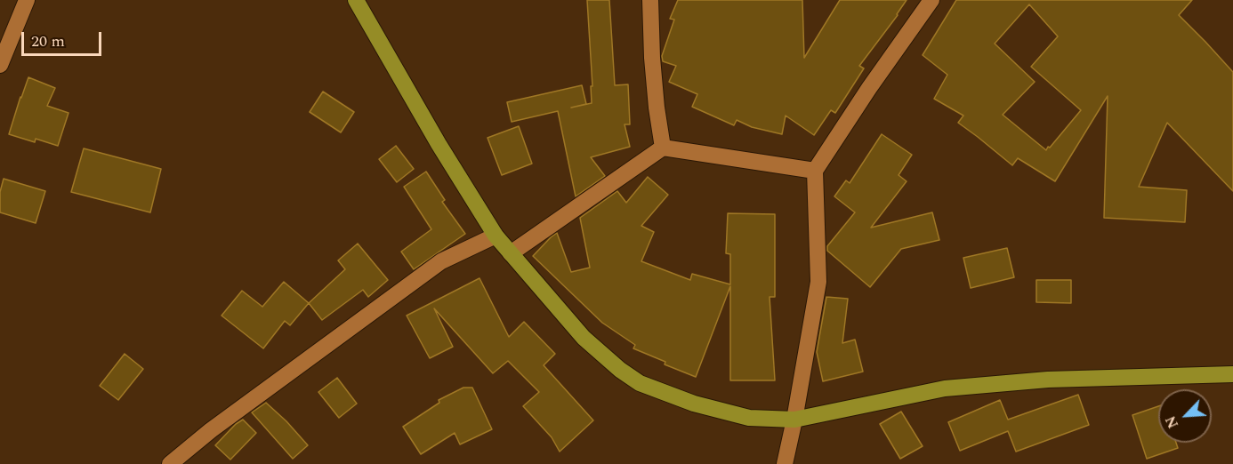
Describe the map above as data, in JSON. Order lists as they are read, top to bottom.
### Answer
{
  "scale_bar": "20 m",
  "north": "bottom left"
}
